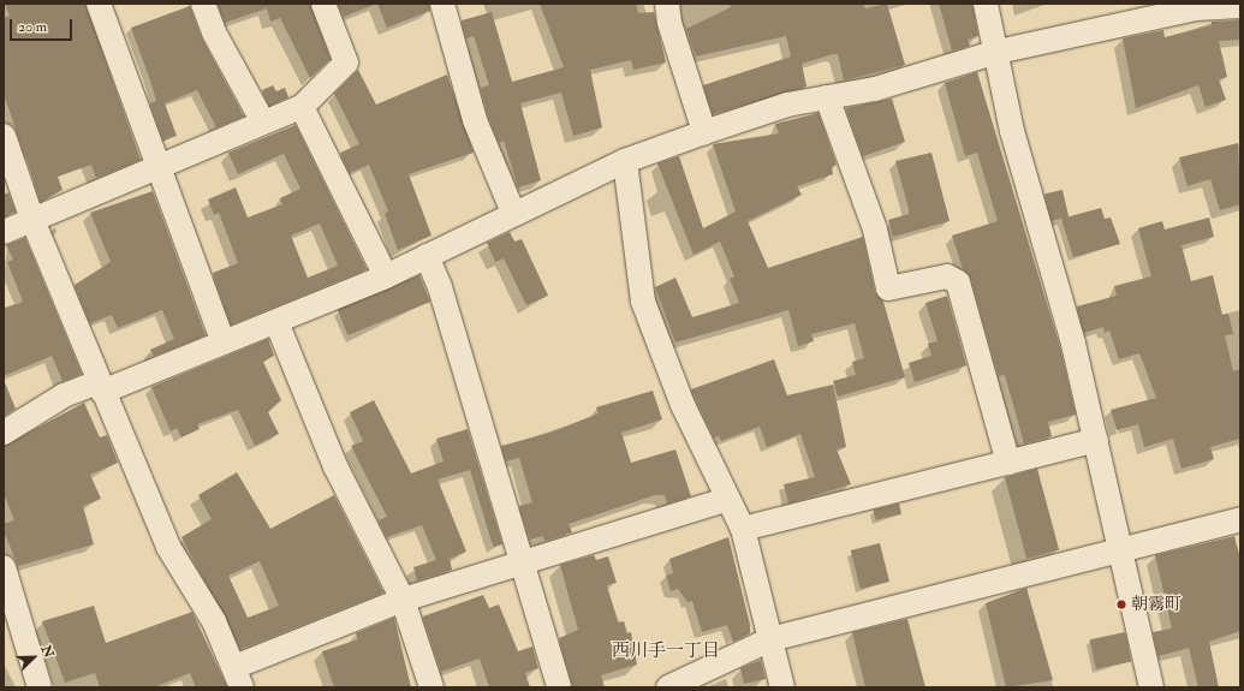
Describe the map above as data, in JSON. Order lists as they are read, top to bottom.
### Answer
{
  "districts": ["西川手一丁目"],
  "places": ["朝霧町"],
  "scale_bar": "20 m",
  "north": "top right"
}
